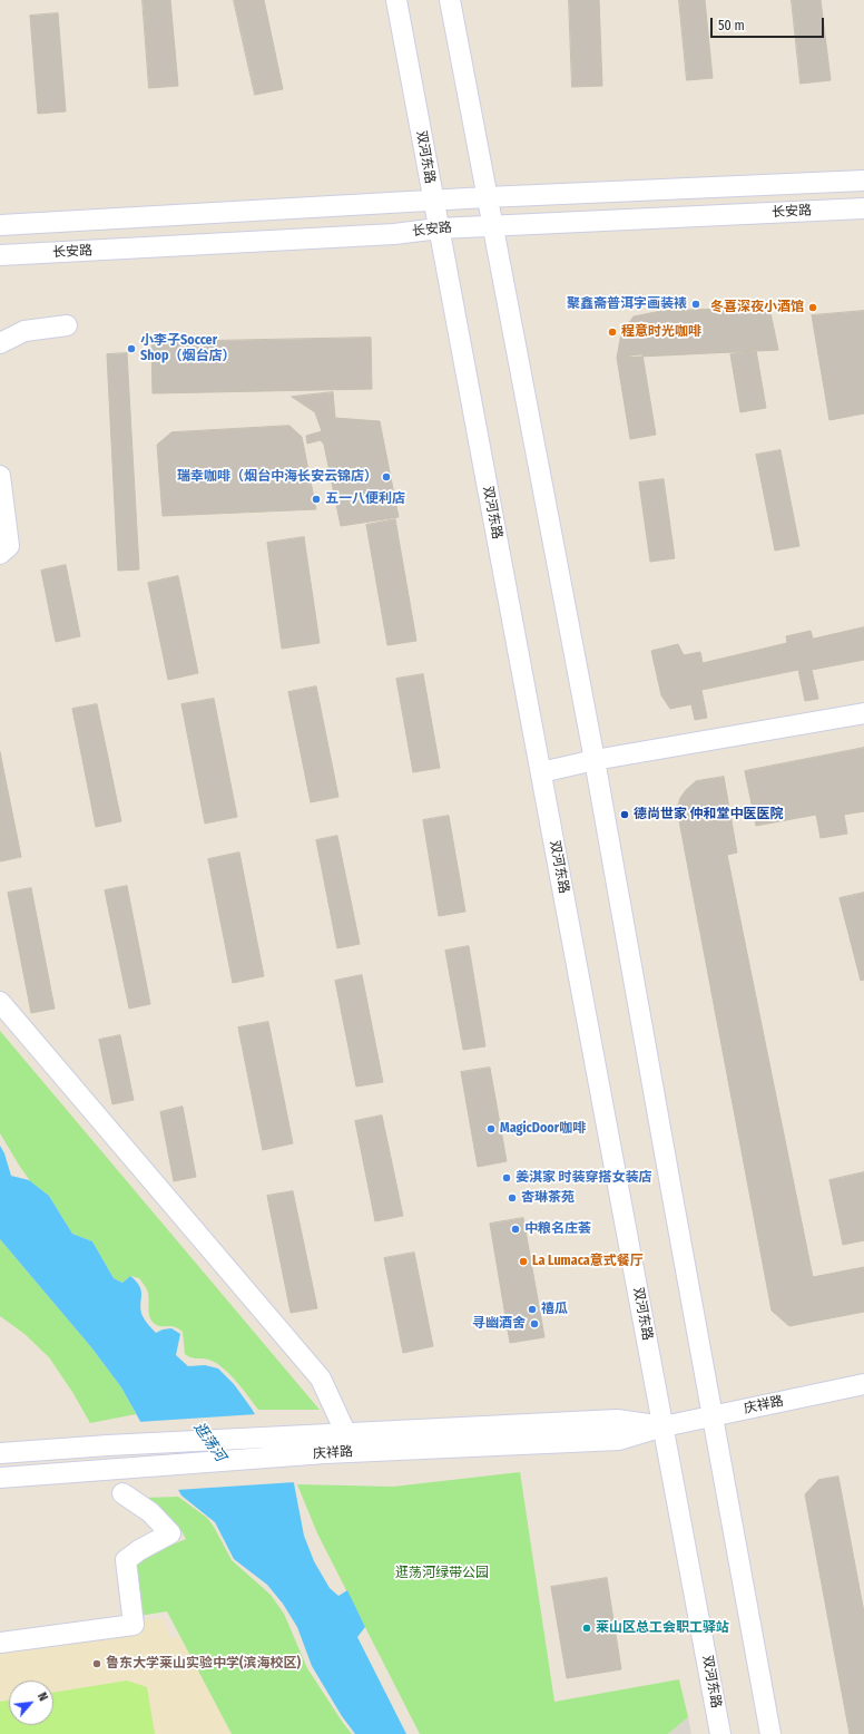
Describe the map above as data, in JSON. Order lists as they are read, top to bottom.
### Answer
{
  "streets": {
    "street": ["双河东路", "长安路", "庆祥路"]
  },
  "crossings": [
    ["双河东路", "长安路"],
    ["双河东路", "庆祥路"]
  ],
  "water": ["逛荡河"],
  "parks": ["逛荡河绿带公园"],
  "places": [
    "聚鑫斋普洱字画装裱",
    "冬喜深夜小酒馆",
    "程意时光咖啡",
    "小李子Soccer Shop（烟台店）",
    "瑞幸咖啡（烟台中海长安云锦店）",
    "五一八便利店",
    "德尚世家 仲和堂中医医院",
    "MagicDoor咖啡",
    "姜淇家 时装穿搭女装店",
    "杏琳茶苑",
    "中粮名庄荟",
    "La Lumaca意式餐厅",
    "禧瓜",
    "寻幽酒舍",
    "莱山区总工会职工驿站",
    "鲁东大学莱山实验中学(滨海校区)"
  ],
  "scale_bar": "50 m",
  "north": "top right"
}
